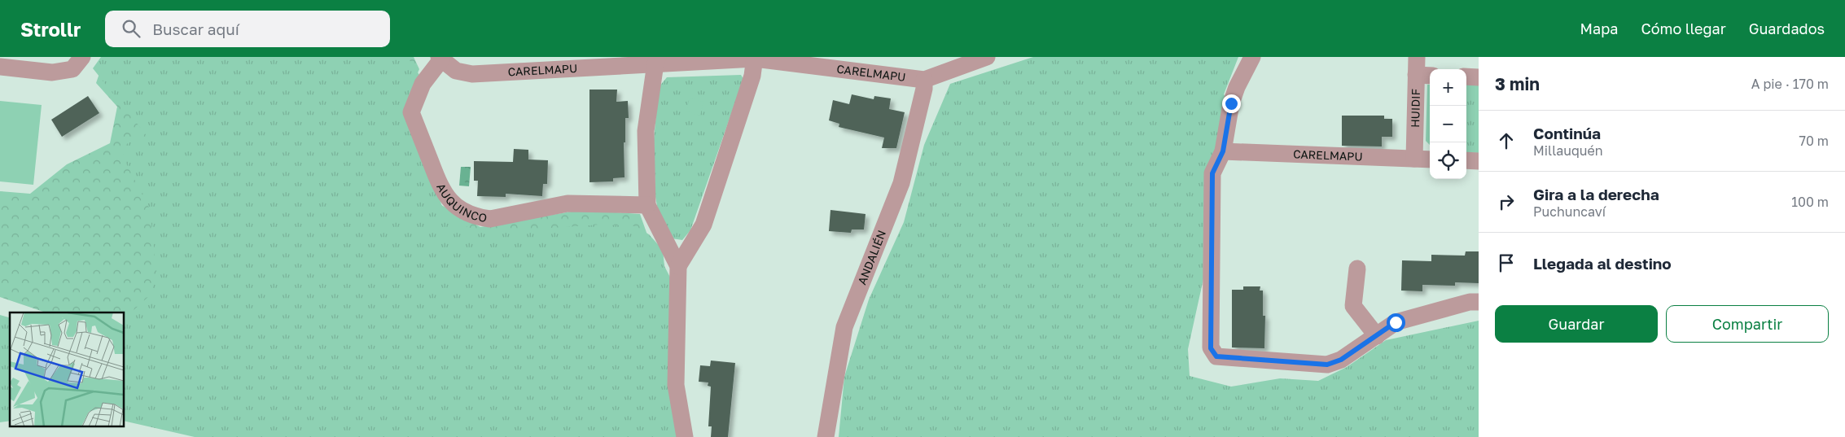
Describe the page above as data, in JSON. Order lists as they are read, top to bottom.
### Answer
{
  "streets": {
    "street": [
      "CARELMAPU",
      "HUIDIF",
      "AUQUINCO",
      "ANDALIÉN"
    ]
  },
  "crossings": [
    ["CARELMAPU", "HUIDIF"],
    ["CARELMAPU", "AUQUINCO"],
    ["CARELMAPU", "ANDALIÉN"]
  ],
  "page": {
    "header": "Strollr",
    "search": "Buscar aquí",
    "nav": ["Mapa", "Cómo llegar", "Guardados"],
    "heading": ["3 min", "A pie · 170 m"],
    "map_buttons": ["+", "−"],
    "list": [
      ["Continúa", "Millauquén", "70 m"],
      ["Gira a la derecha", "Puchuncaví", "100 m"],
      "Llegada al destino"
    ],
    "buttons": ["Guardar", "Compartir"]
  }
}
